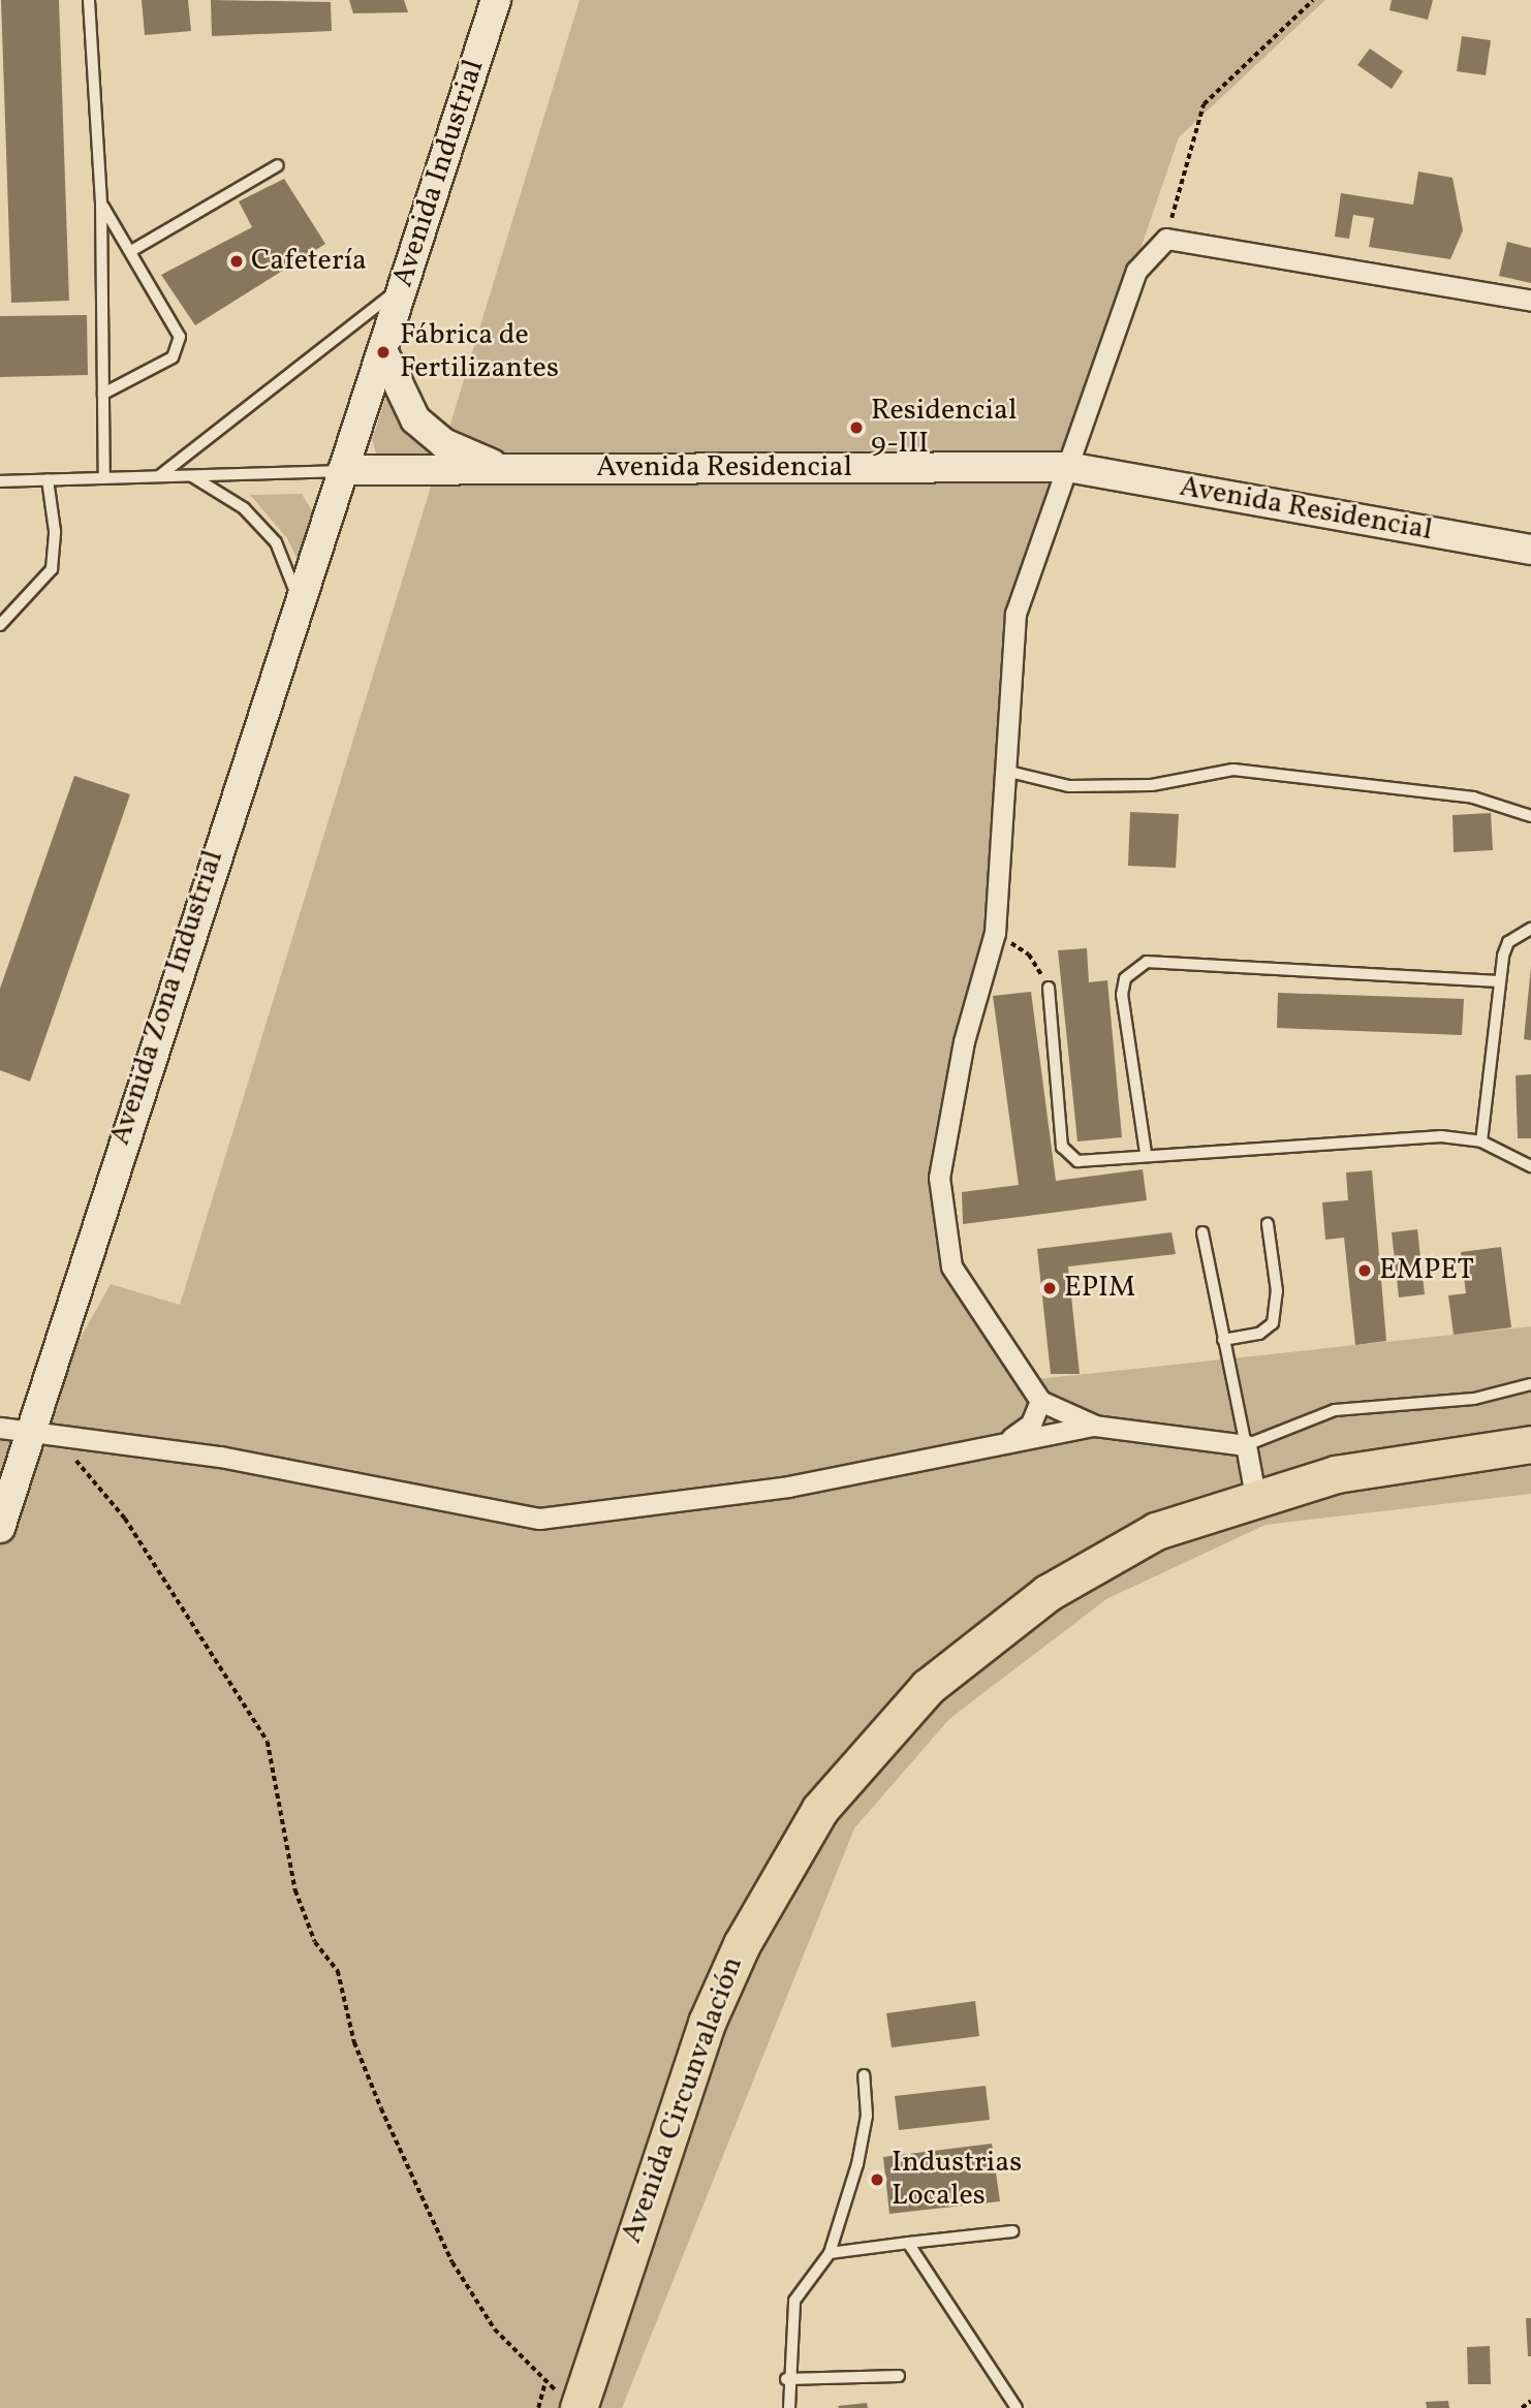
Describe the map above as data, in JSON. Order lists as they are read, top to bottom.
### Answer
{
  "streets": {
    "highway": ["Avenida Circunvalación"],
    "main road": ["Avenida Industrial", "Avenida Residencial", "Avenida Zona Industrial"]
  },
  "crossings": [
    ["Avenida Industrial", "Avenida Residencial"],
    ["Avenida Industrial", "Avenida Zona Industrial"],
    ["Avenida Residencial", "Avenida Zona Industrial"]
  ],
  "places": [
    "Cafetería",
    "Fábrica de Fertilizantes",
    "Residencial 9-III",
    "EMPET",
    "EPIM",
    "Industrias Locales"
  ]
}
